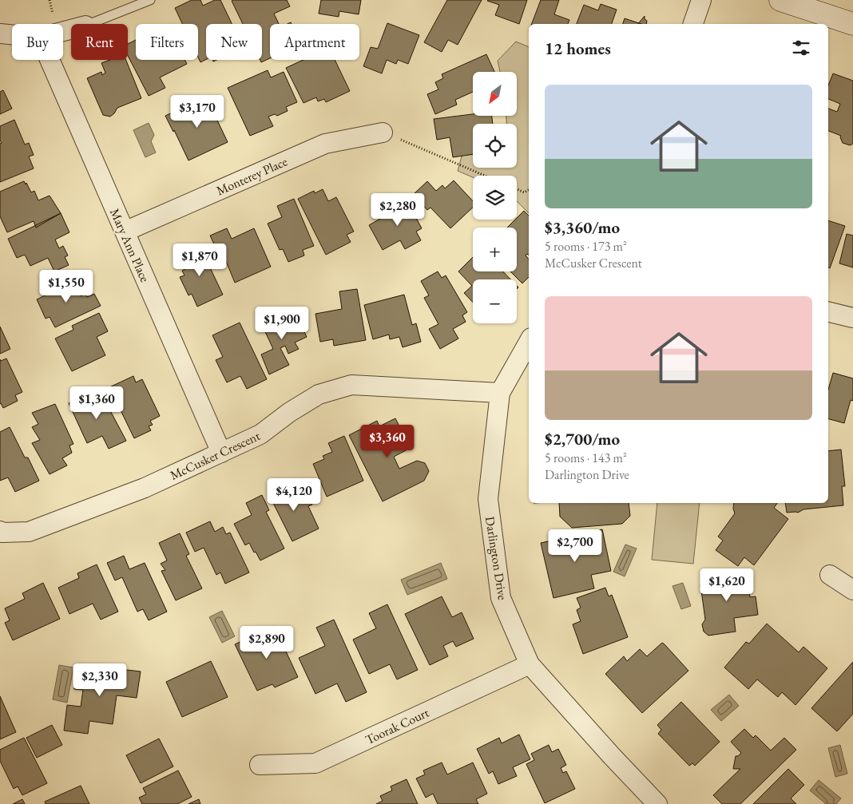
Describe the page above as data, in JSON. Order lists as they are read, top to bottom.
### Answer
{
  "streets": {
    "street": [
      "Monterey Place",
      "Mary Ann Place",
      "McCusker Crescent",
      "Darlington Drive",
      "Toorak Court"
    ]
  },
  "crossings": [
    ["Monterey Place", "Mary Ann Place"],
    ["Mary Ann Place", "McCusker Crescent"],
    ["McCusker Crescent", "Darlington Drive"],
    ["Darlington Drive", "Toorak Court"]
  ],
  "north": "bottom left",
  "page": {
    "chip": [
      "Buy",
      "Rent",
      "Filters",
      "New",
      "Apartment"
    ],
    "heading": "12 homes",
    "map_buttons": ["+", "−"],
    "list": [
      {
        "name": "$3,360/mo",
        "note": "5 rooms · 173 m² · McCusker Crescent"
      },
      {
        "name": "$2,700/mo",
        "note": "5 rooms · 143 m² · Darlington Drive"
      }
    ],
    "price": [
      "$3,170",
      "$2,280",
      "$1,870",
      "$1,550",
      "$1,900",
      "$1,360",
      "$3,360",
      "$4,120",
      "$2,700",
      "$1,620",
      "$2,890",
      "$2,330"
    ]
  }
}
